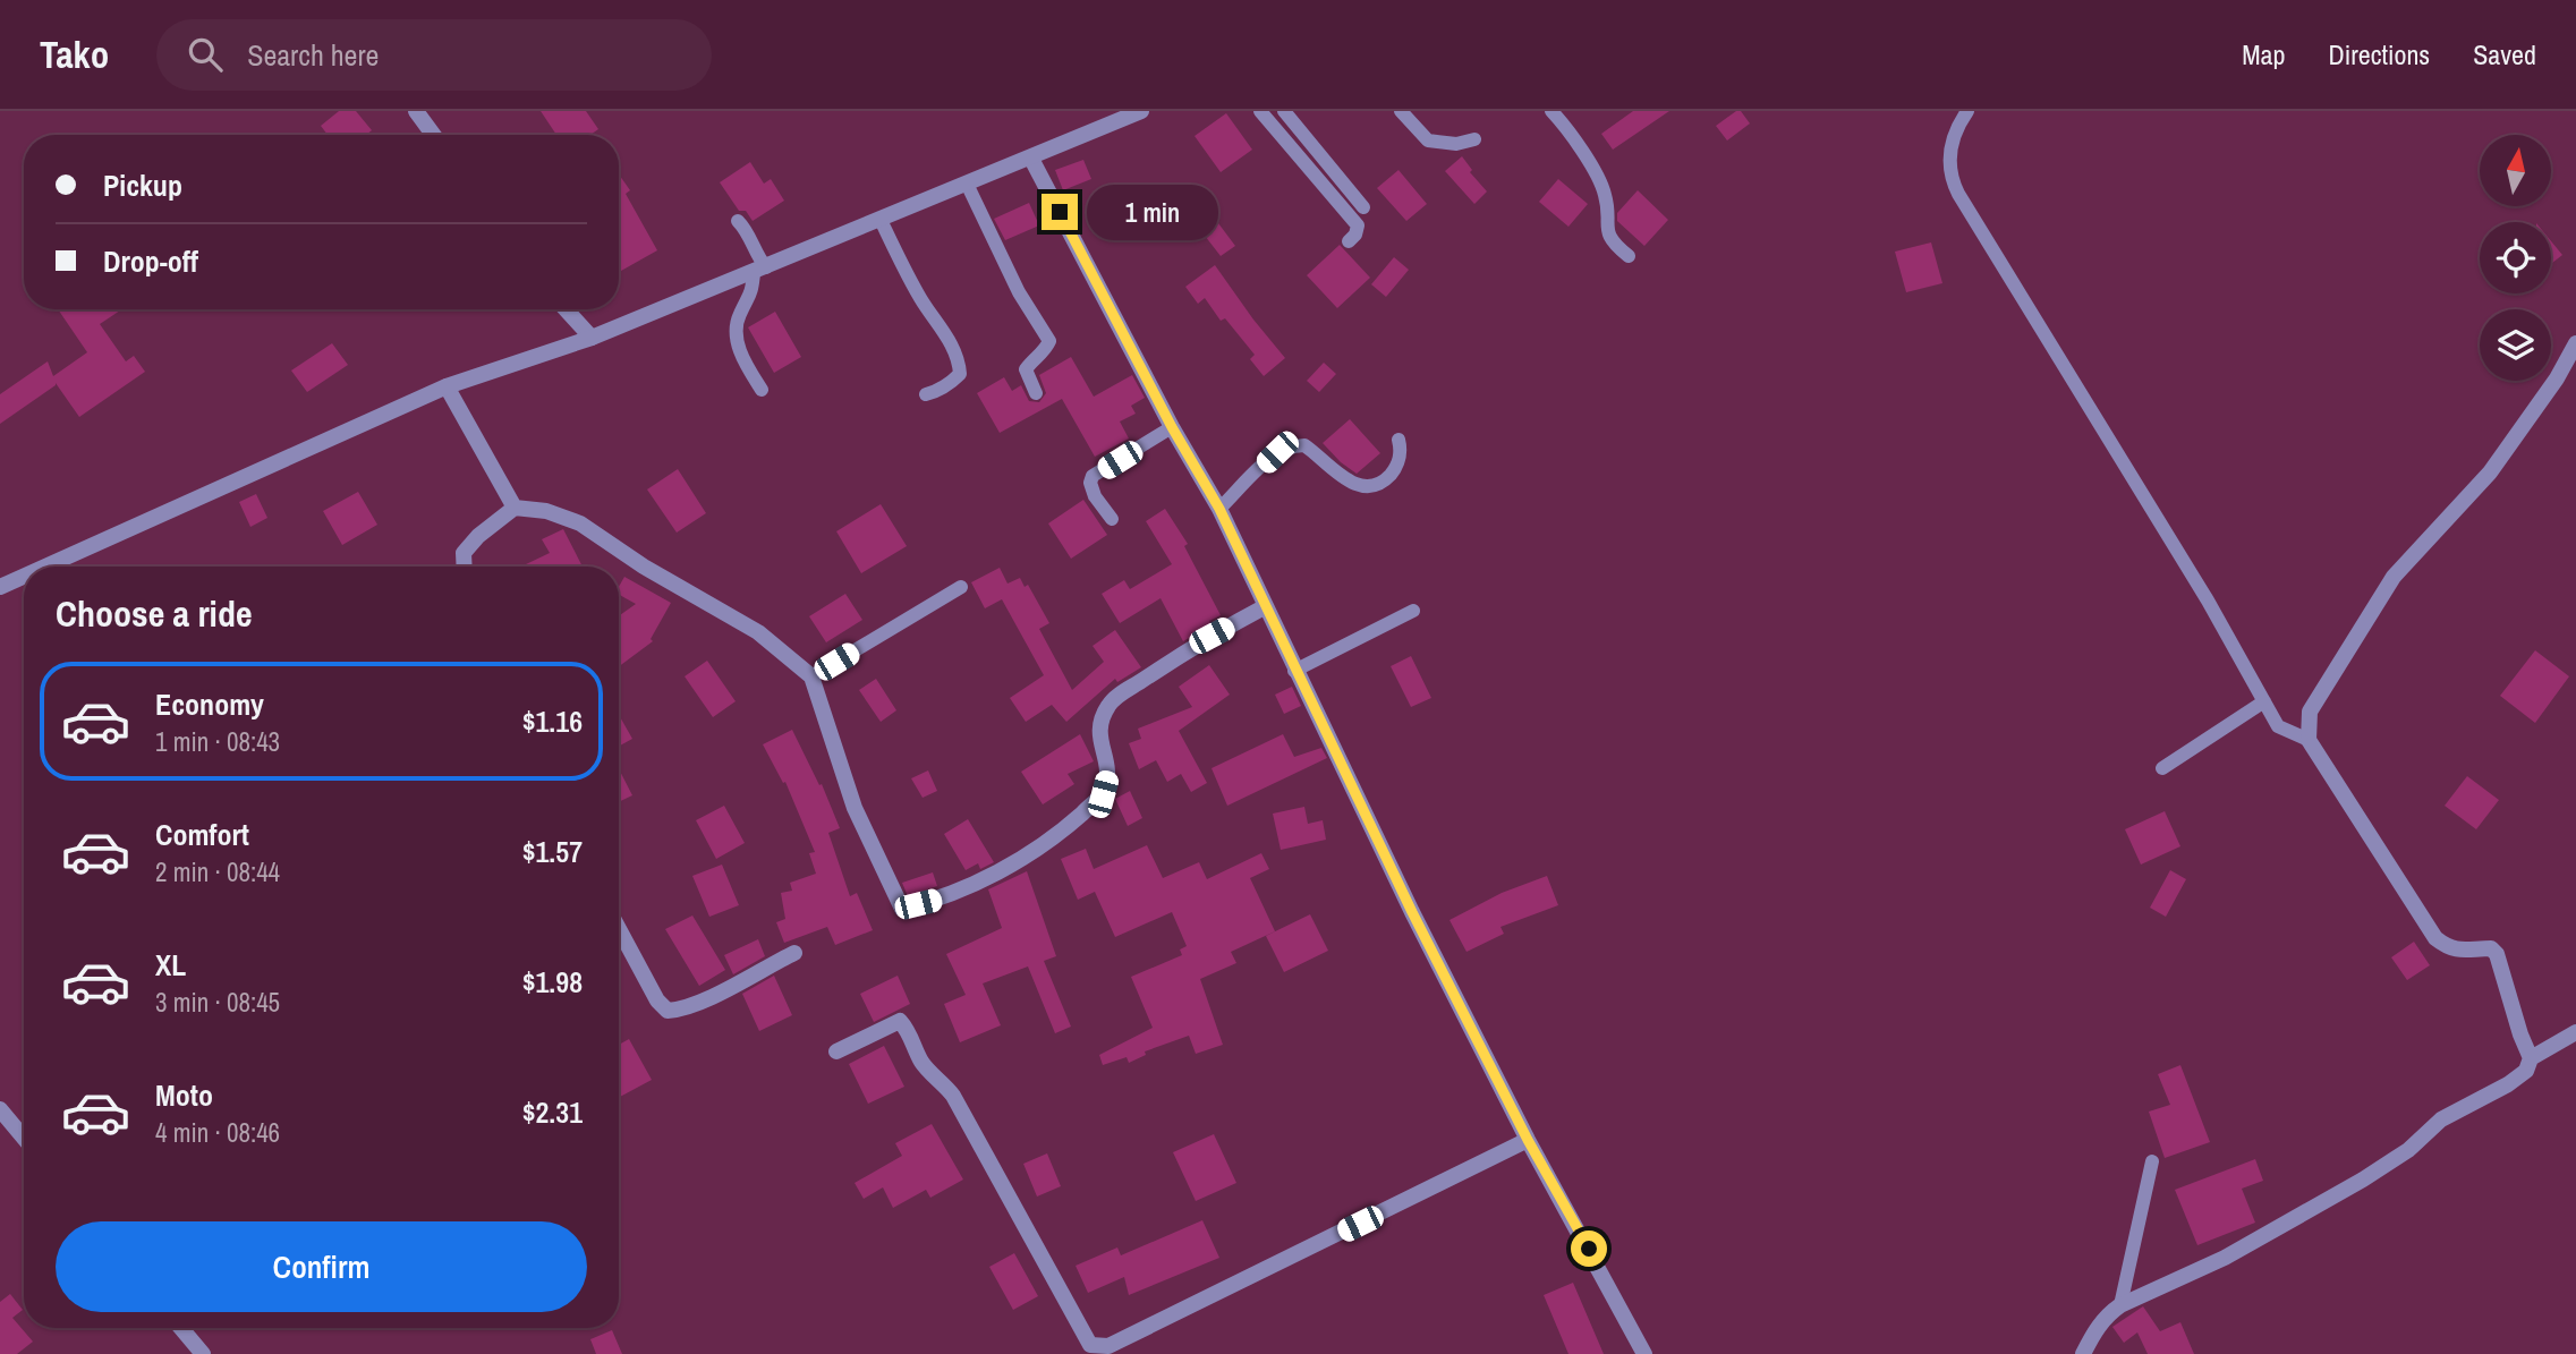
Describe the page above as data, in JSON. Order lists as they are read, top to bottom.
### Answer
{
  "north": "top",
  "page": {
    "header": "Tako",
    "search": "Search here",
    "nav": ["Map", "Directions", "Saved"],
    "banner": ["Pickup", "Drop-off"],
    "bubble": "1 min",
    "heading": "Choose a ride",
    "list": [
      {
        "name": "Economy",
        "note": "1 min · 08:43",
        "value": "$1.16"
      },
      {
        "name": "Comfort",
        "note": "2 min · 08:44",
        "value": "$1.57"
      },
      {
        "name": "XL",
        "note": "3 min · 08:45",
        "value": "$1.98"
      },
      {
        "name": "Moto",
        "note": "4 min · 08:46",
        "value": "$2.31"
      }
    ],
    "buttons": "Confirm"
  }
}
